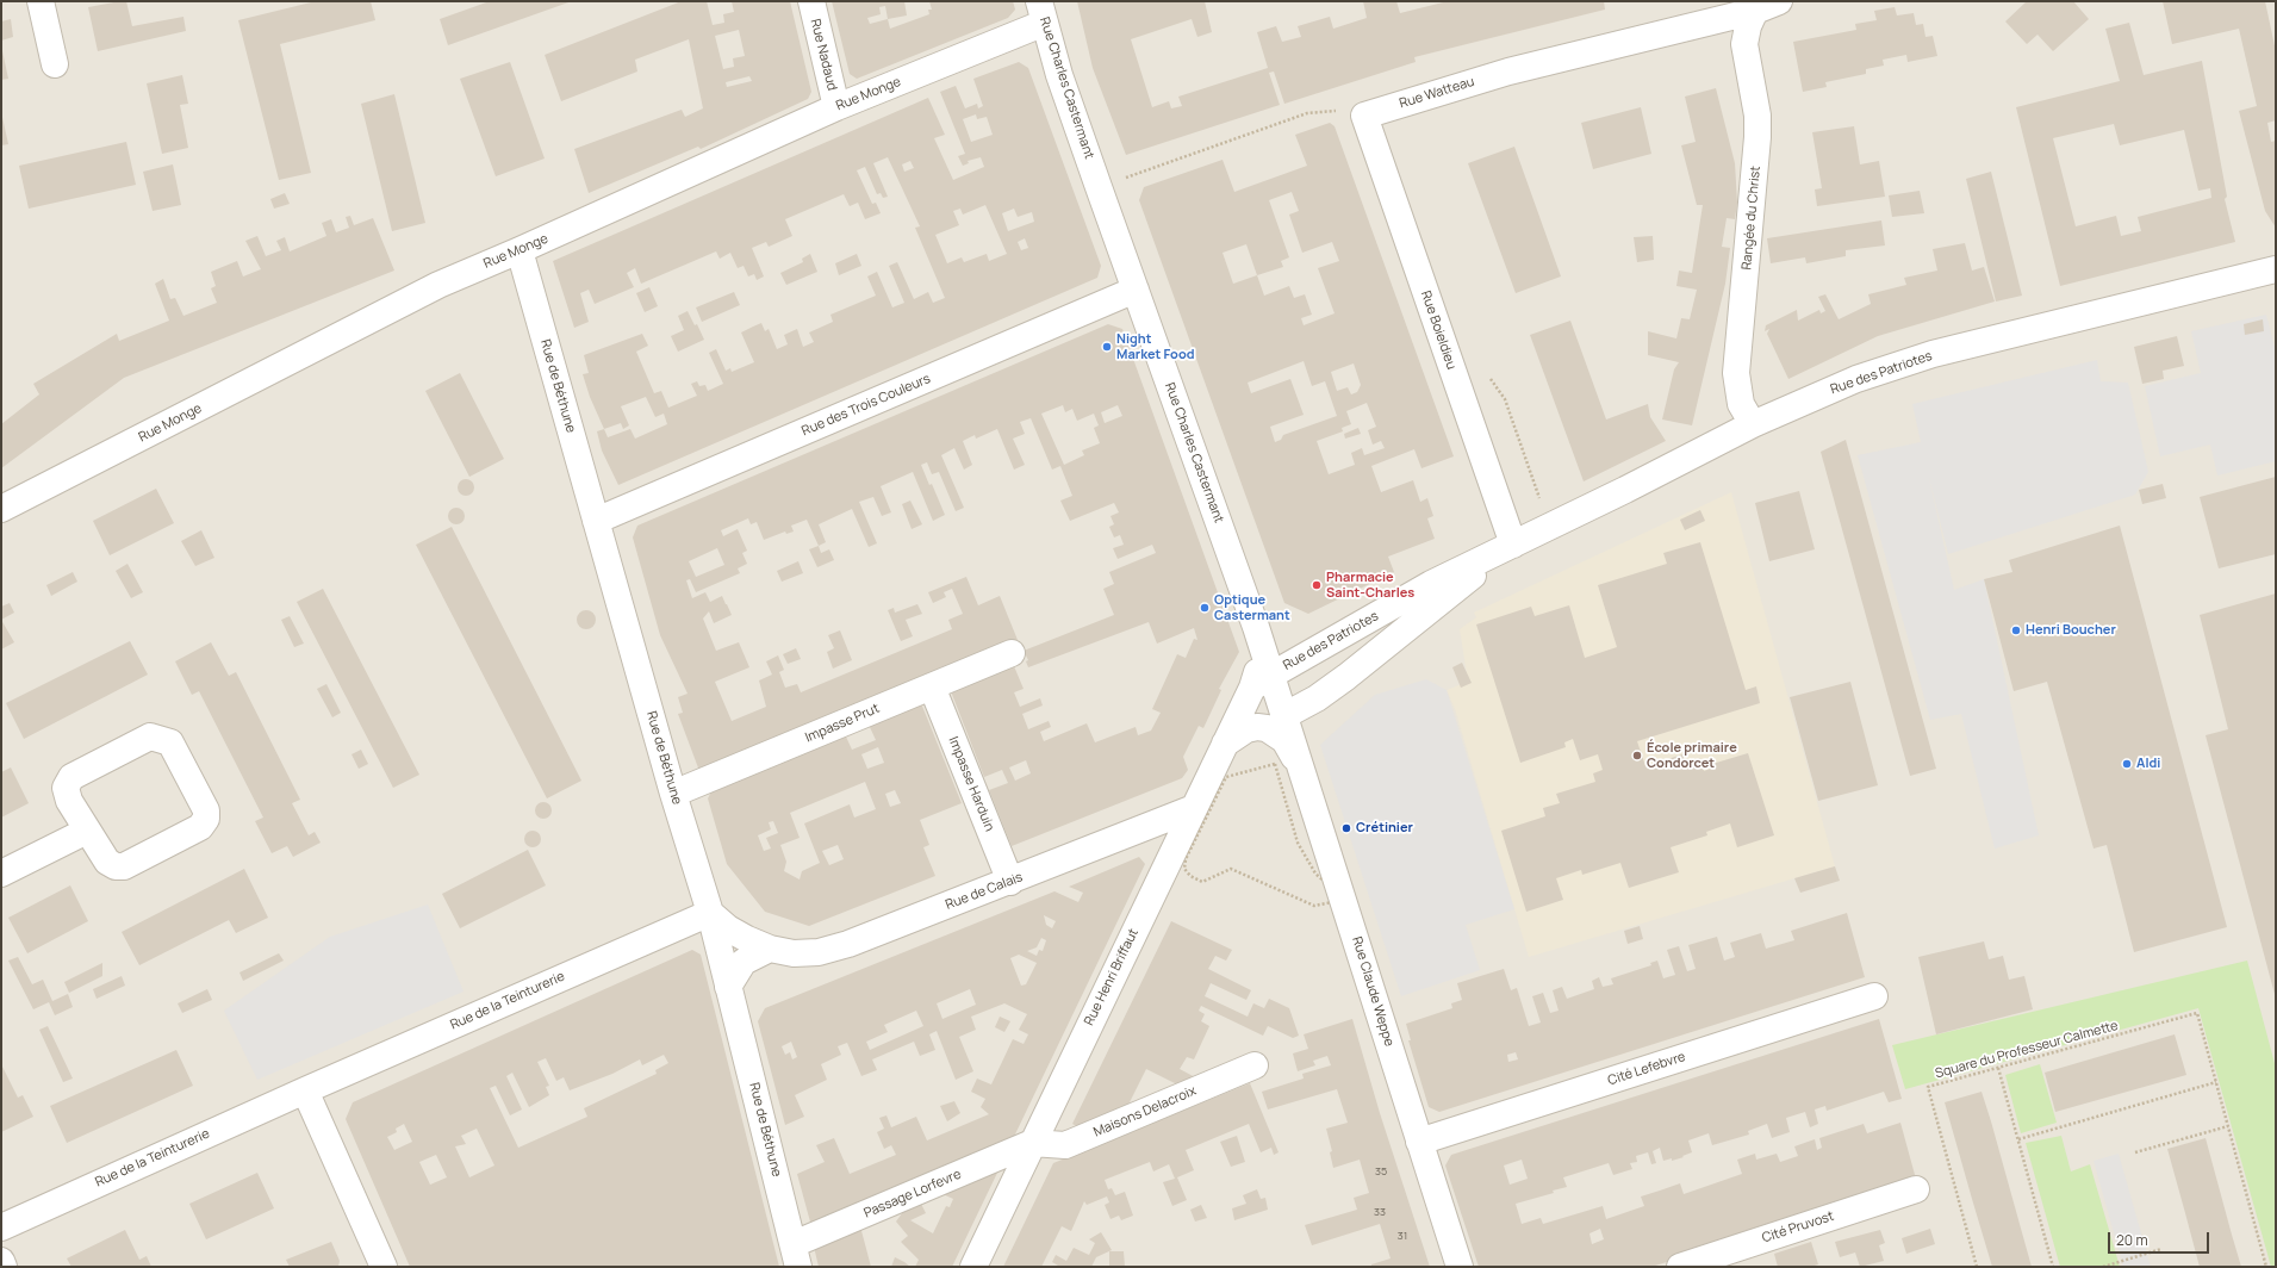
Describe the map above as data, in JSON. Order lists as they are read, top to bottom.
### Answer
{
  "streets": {
    "street": [
      "Rue Nadaud",
      "Rue Charles Castermant",
      "Rue Watteau",
      "Rue Monge",
      "Rangée du Christ",
      "Rue Boieldieu",
      "Rue des Patriotes",
      "Rue de Béthune",
      "Rue des Trois Couleurs",
      "Impasse Prut",
      "Impasse Harduin",
      "Rue de Calais",
      "Rue Henri Briffaut",
      "Rue Claude Weppe",
      "Rue de la Teinturerie",
      "Cité Lefebvre",
      "Maisons Delacroix",
      "Passage Lorfevre",
      "Cité Pruvost"
    ],
    "path": ["Square du Professeur Calmette"]
  },
  "crossings": [
    ["Rue Nadaud", "Rue Monge"],
    ["Rue Charles Castermant", "Rue Monge"],
    ["Rue Charles Castermant", "Rue des Patriotes"],
    ["Rue Charles Castermant", "Rue des Trois Couleurs"],
    ["Rue Charles Castermant", "Rue Henri Briffaut"],
    ["Rue Watteau", "Rangée du Christ"],
    ["Rue Watteau", "Rue Boieldieu"],
    ["Rue Monge", "Rue de Béthune"],
    ["Rangée du Christ", "Rue des Patriotes"],
    ["Rue Boieldieu", "Rue des Patriotes"],
    ["Rue des Patriotes", "Rue Henri Briffaut"],
    ["Rue des Patriotes", "Rue Claude Weppe"],
    ["Rue de Béthune", "Rue des Trois Couleurs"],
    ["Rue de Béthune", "Impasse Prut"],
    ["Rue de Béthune", "Rue de Calais"],
    ["Rue de Béthune", "Rue de la Teinturerie"],
    ["Rue de Béthune", "Passage Lorfevre"],
    ["Impasse Prut", "Impasse Harduin"],
    ["Impasse Harduin", "Rue de Calais"],
    ["Rue de Calais", "Rue Henri Briffaut"],
    ["Rue de Calais", "Rue de la Teinturerie"],
    ["Rue Henri Briffaut", "Maisons Delacroix"],
    ["Rue Henri Briffaut", "Passage Lorfevre"],
    ["Rue Claude Weppe", "Cité Lefebvre"],
    ["Maisons Delacroix", "Passage Lorfevre"]
  ],
  "places": [
    "Night Market Food",
    "Pharmacie Saint-Charles",
    "Optique Castermant",
    "Henri Boucher",
    "École primaire Condorcet",
    "Aldi",
    "Crétinier"
  ],
  "house_numbers": ["35", "33", "31"],
  "scale_bar": "20 m"
}
